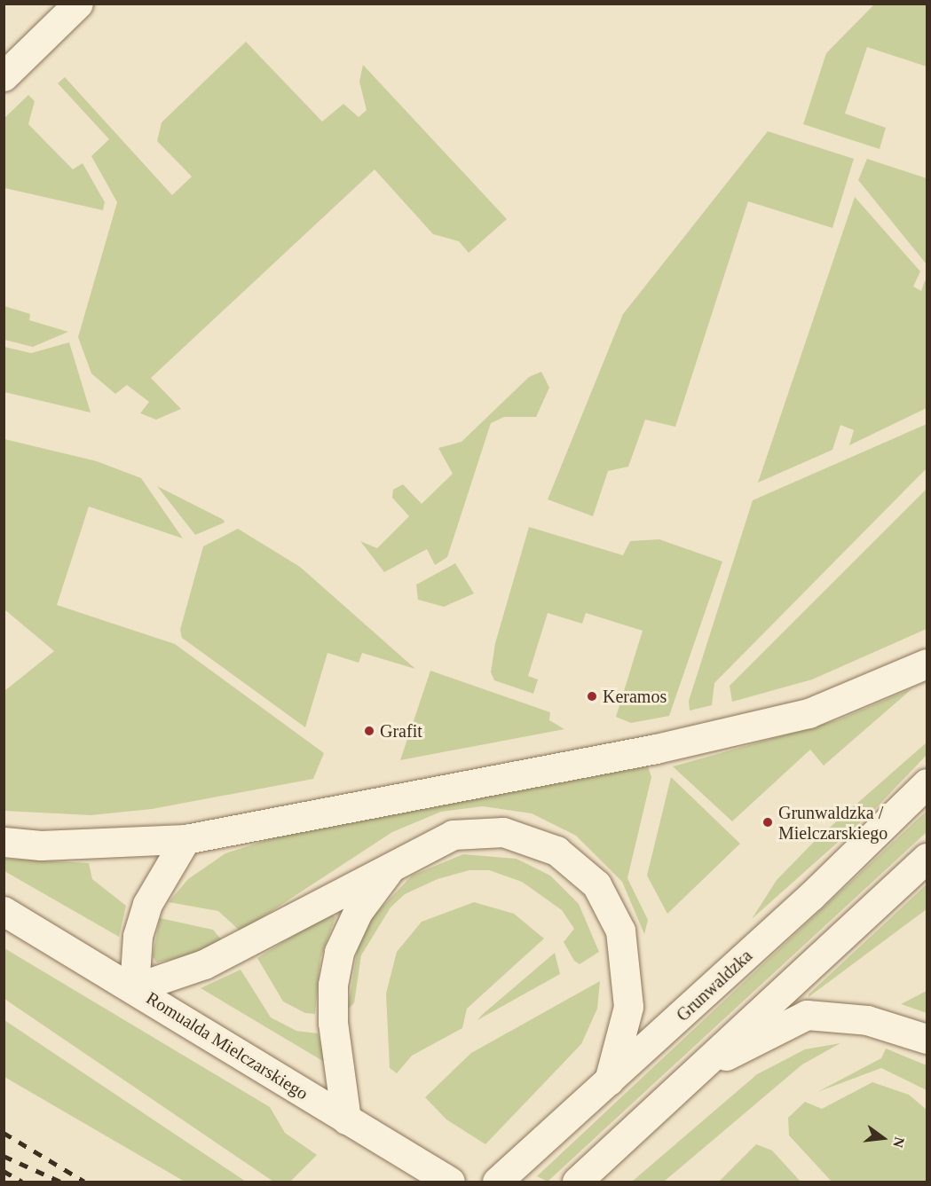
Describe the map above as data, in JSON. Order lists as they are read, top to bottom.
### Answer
{
  "streets": {
    "main road": ["Grunwaldzka", "Romualda Mielczarskiego"]
  },
  "places": ["Keramos", "Grafit", "Grunwaldzka / Mielczarskiego"],
  "north": "right"
}
